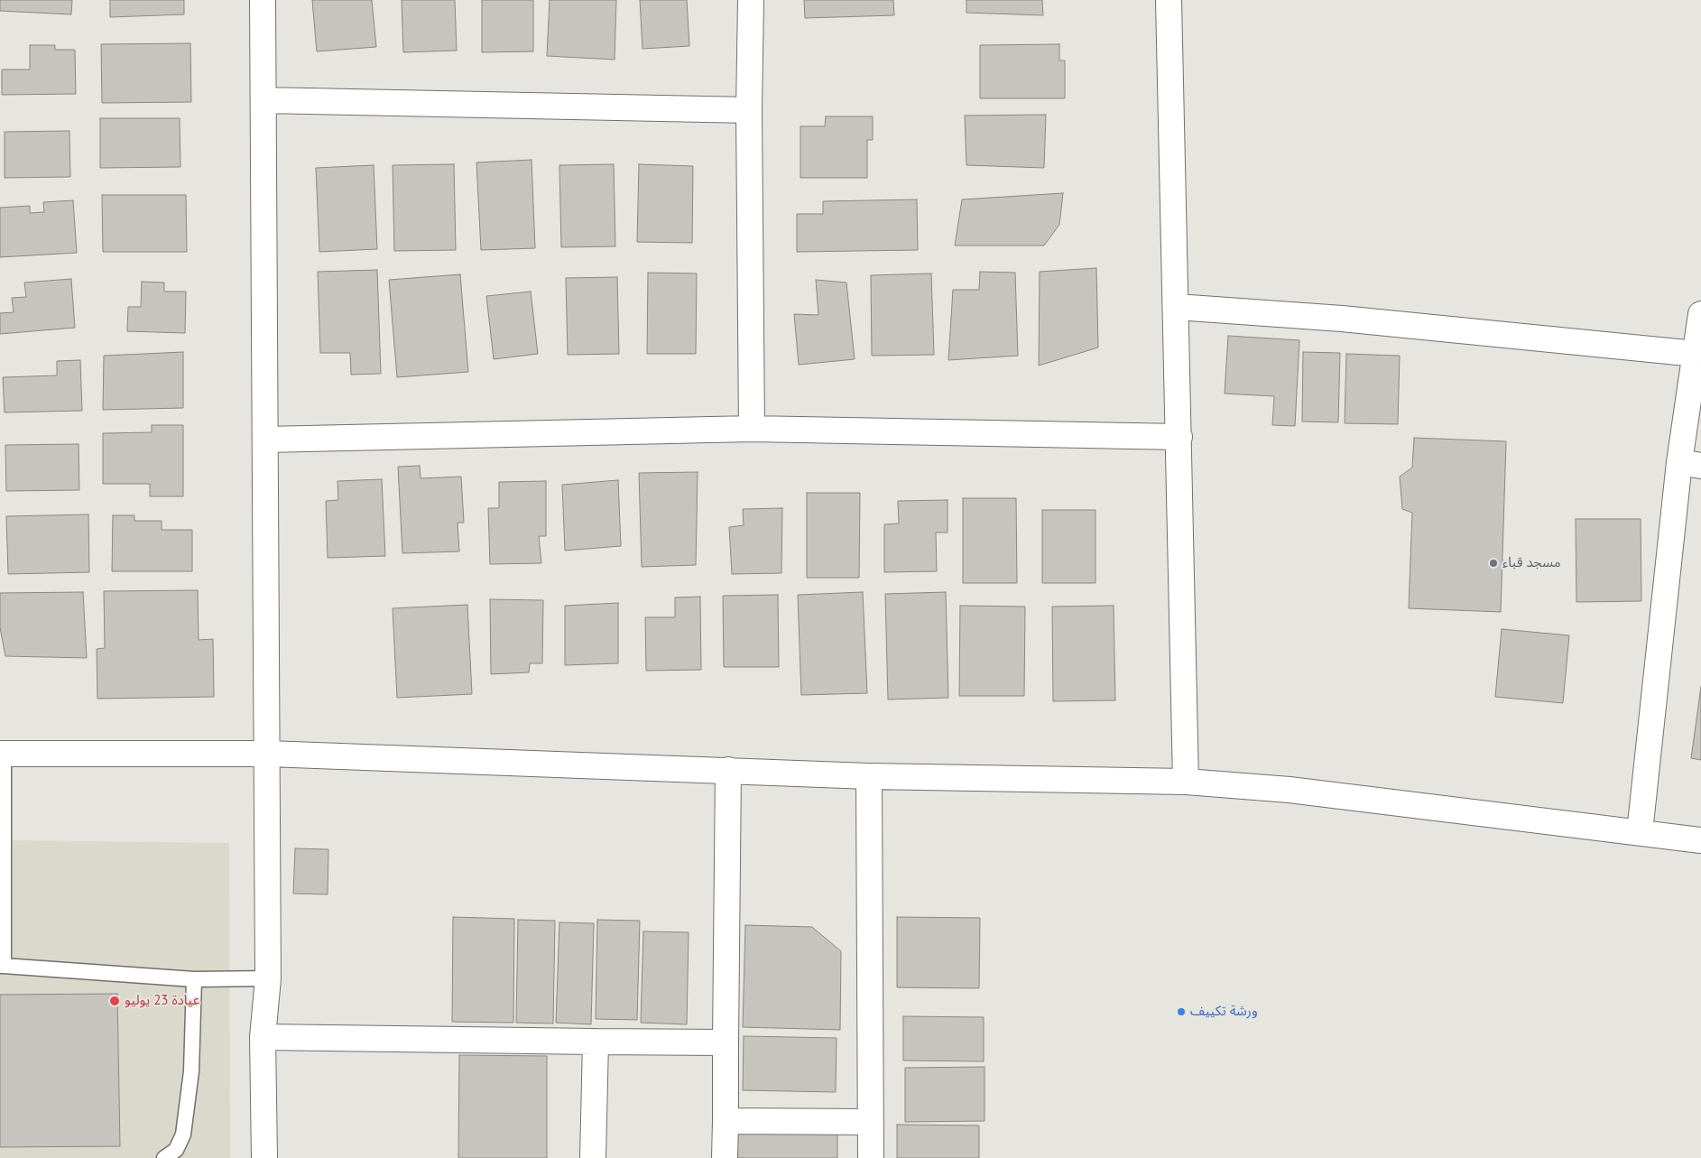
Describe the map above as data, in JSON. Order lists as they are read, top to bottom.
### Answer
{
  "places": ["مسجد قباء", "عيادة 23 يوليو", "ورشة تكييف"]
}
